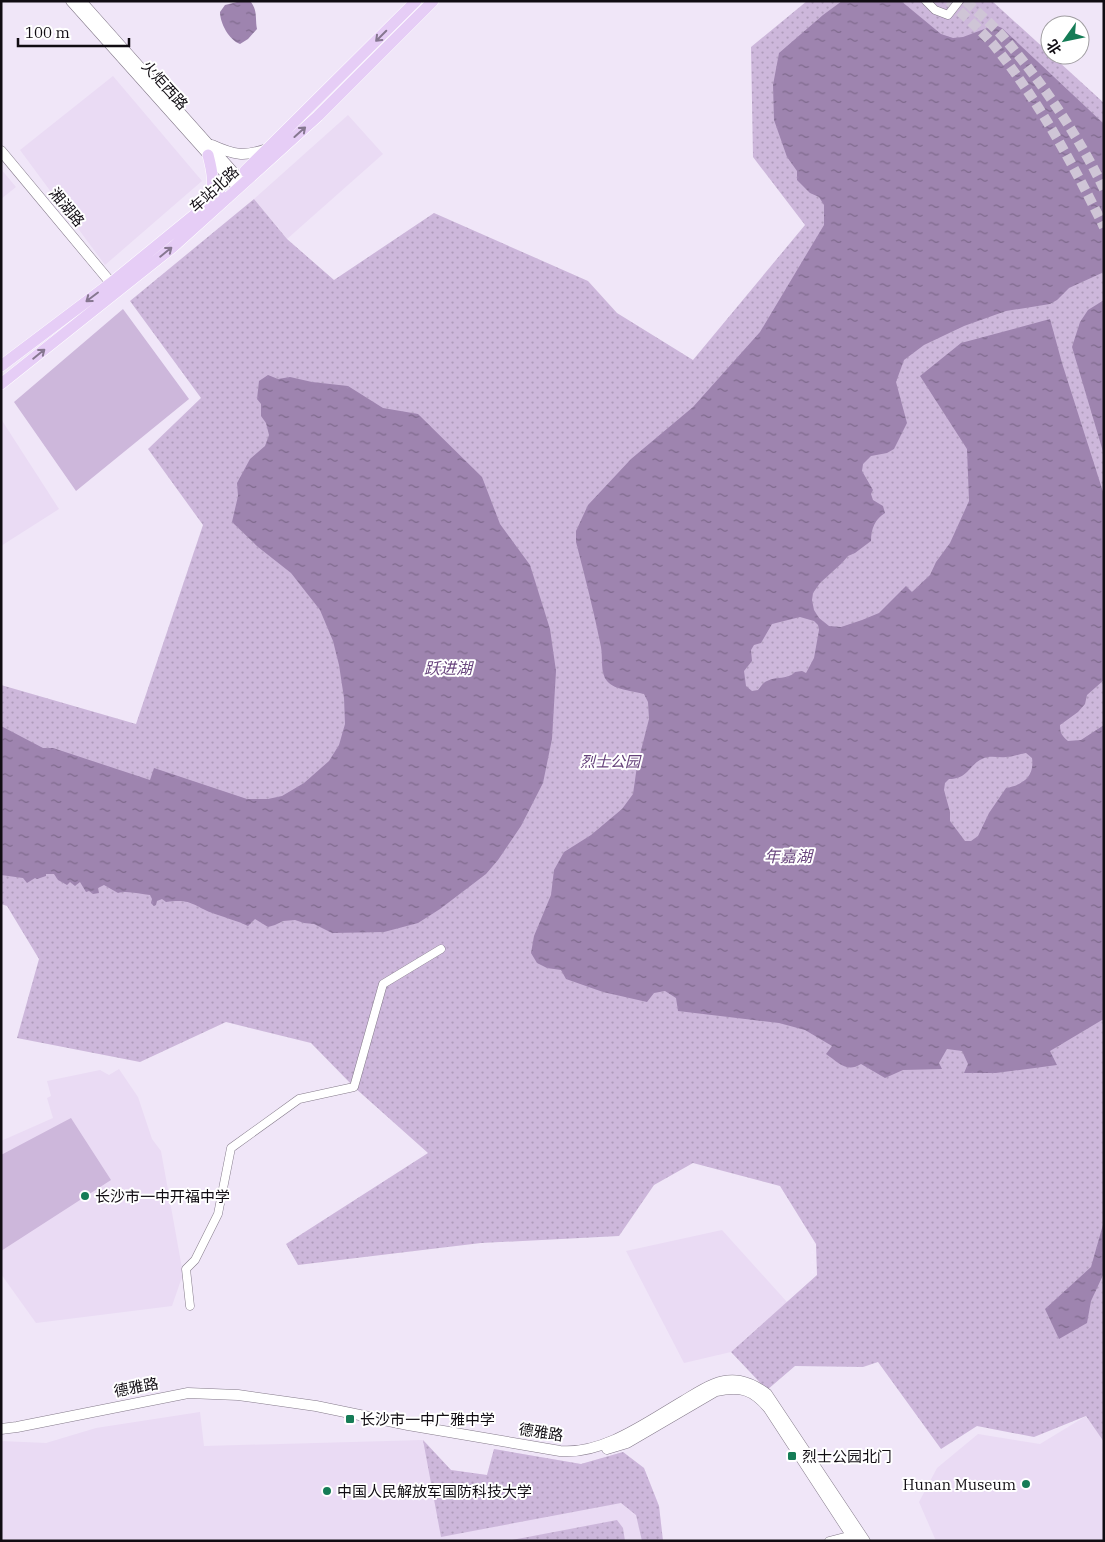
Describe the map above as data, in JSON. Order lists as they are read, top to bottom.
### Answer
{
  "streets": {
    "main road": ["车站北路"],
    "street": ["火炬西路", "湘湖路", "德雅路"]
  },
  "crossings": [
    ["火炬西路", "车站北路"],
    ["车站北路", "湘湖路"]
  ],
  "water": ["跃进湖", "年嘉湖"],
  "parks": ["烈士公园"],
  "places": {
    "other": ["长沙市一中开福中学", "Hunan Museum", "中国人民解放军国防科技大学"],
    "transit": ["长沙市一中广雅中学", "烈士公园北门"]
  },
  "scale_bar": "100 m",
  "north": "bottom left"
}
